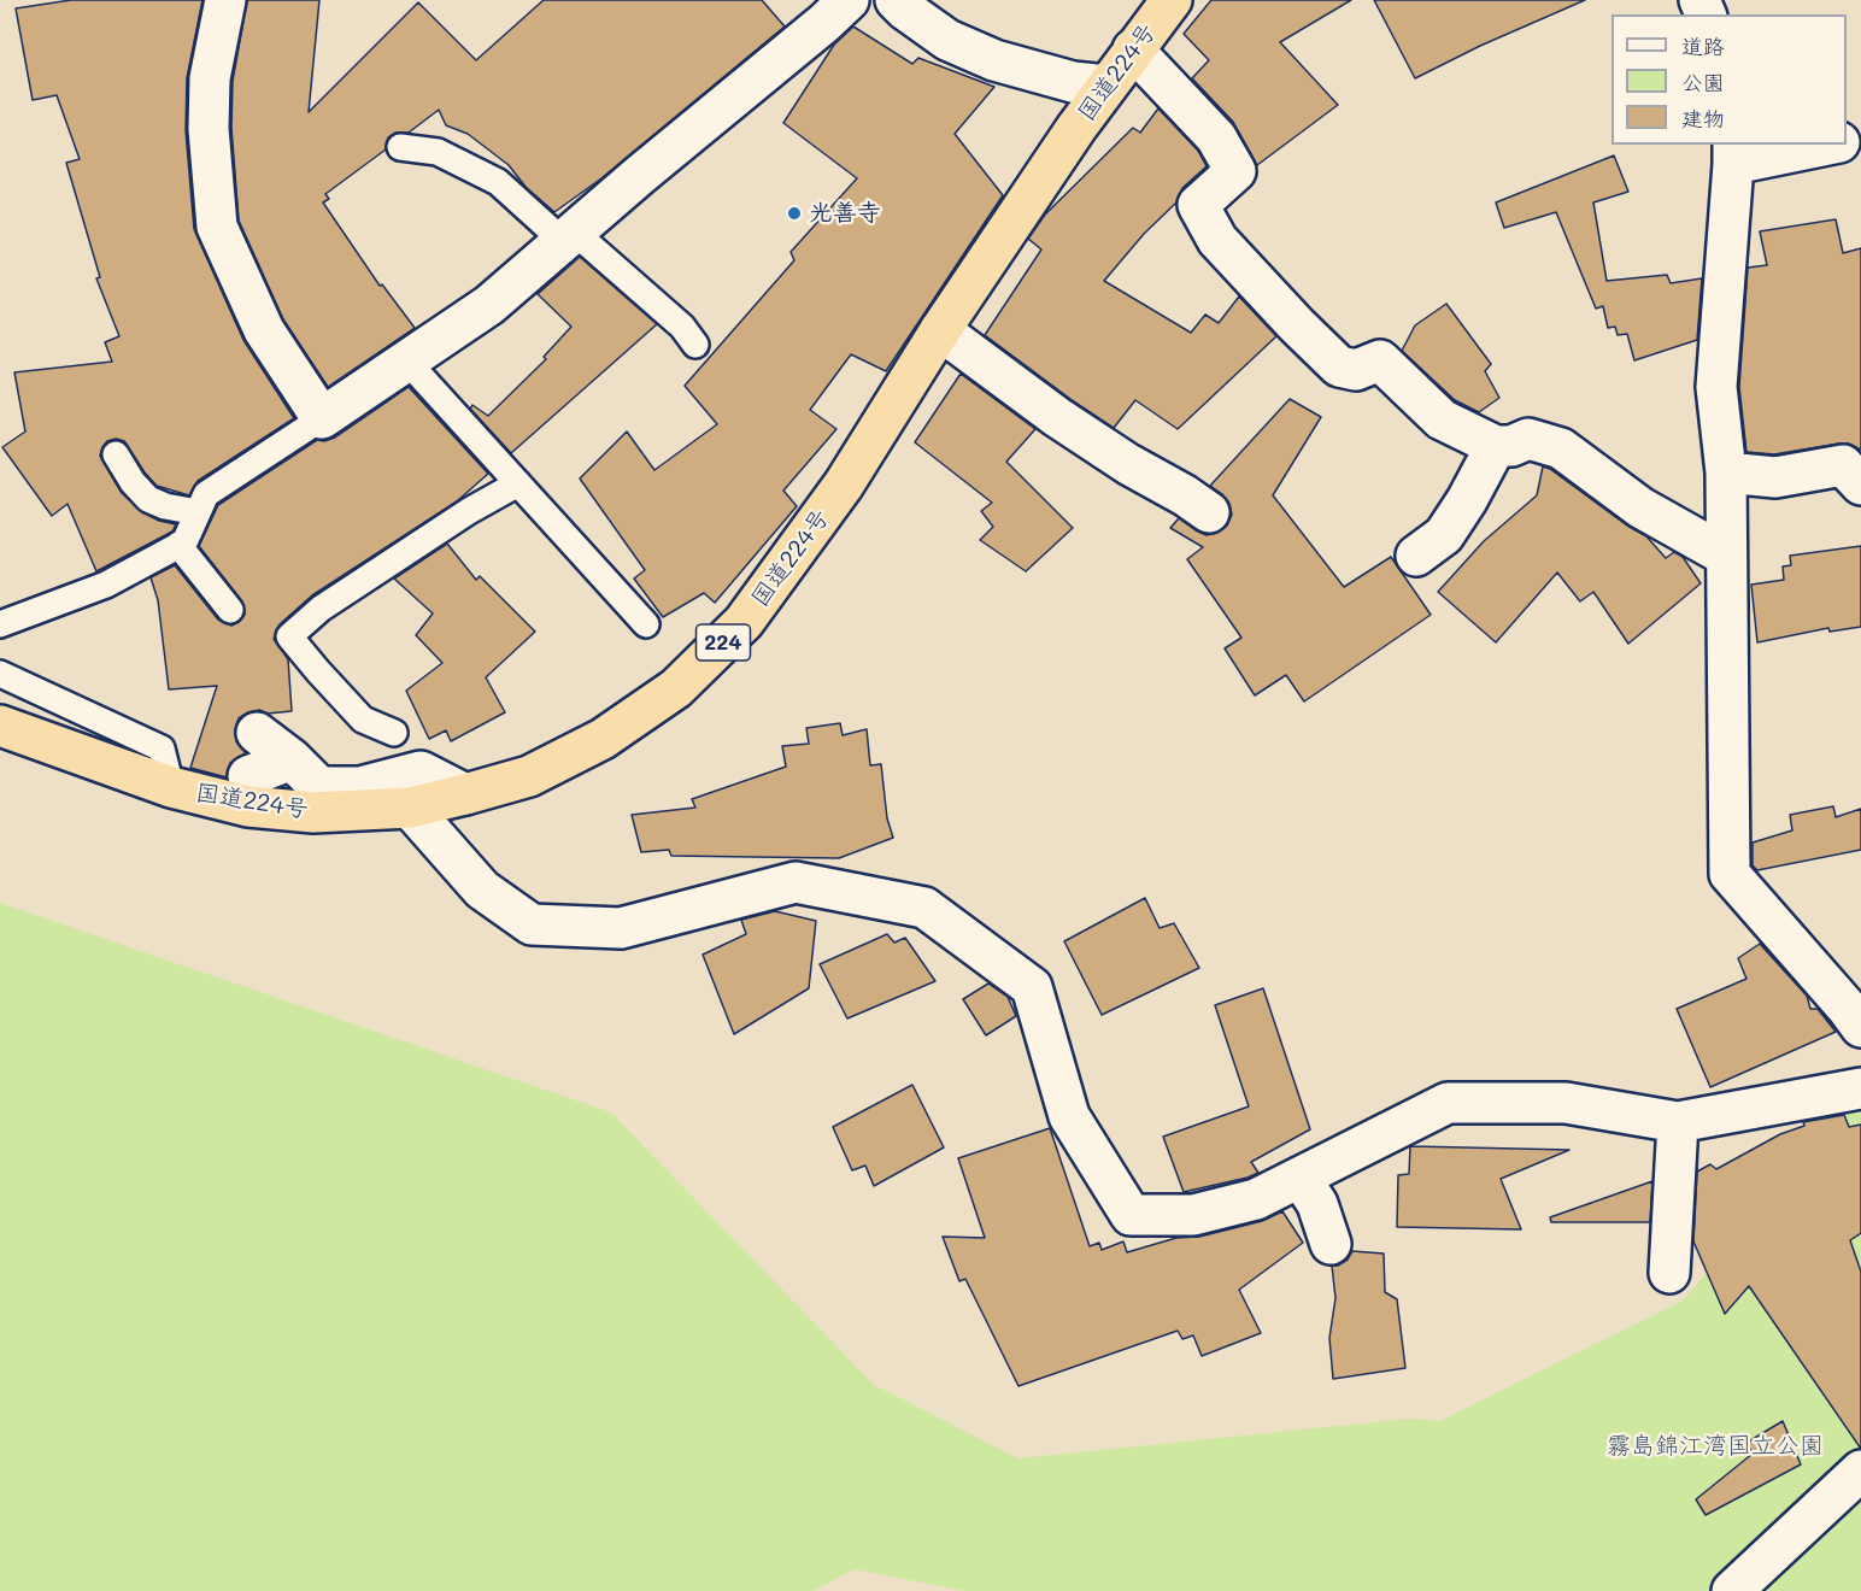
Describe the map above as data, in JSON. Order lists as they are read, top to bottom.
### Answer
{
  "streets": {
    "highway": ["国道224号", "224"]
  },
  "parks": ["霧島錦江湾国立公園"],
  "places": ["光善寺"],
  "legend": ["道路", "公園", "建物"]
}
